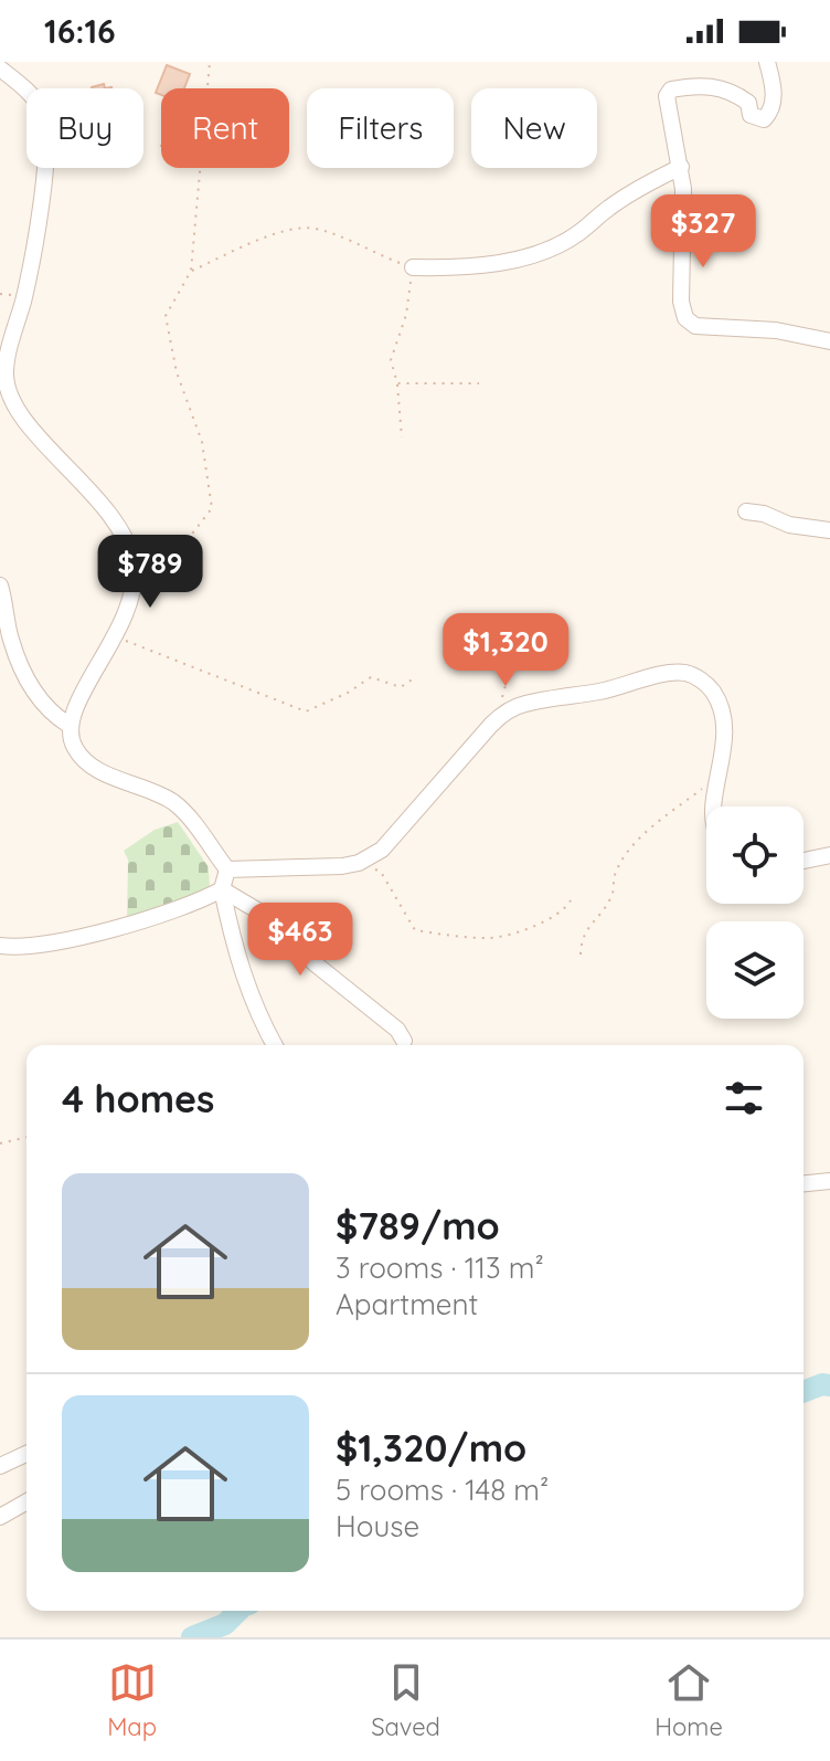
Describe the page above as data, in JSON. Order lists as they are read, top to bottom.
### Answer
{
  "page": {
    "status": "16:16",
    "chip": [
      "Buy",
      "Rent",
      "Filters",
      "New"
    ],
    "price": [
      "$327",
      "$789",
      "$1,320",
      "$463"
    ],
    "heading": "4 homes",
    "list": [
      {
        "name": "$789/mo",
        "note": "3 rooms · 113 m² · Apartment"
      },
      {
        "name": "$1,320/mo",
        "note": "5 rooms · 148 m² · House"
      }
    ],
    "tabs": ["Map", "Saved", "Home"]
  }
}
